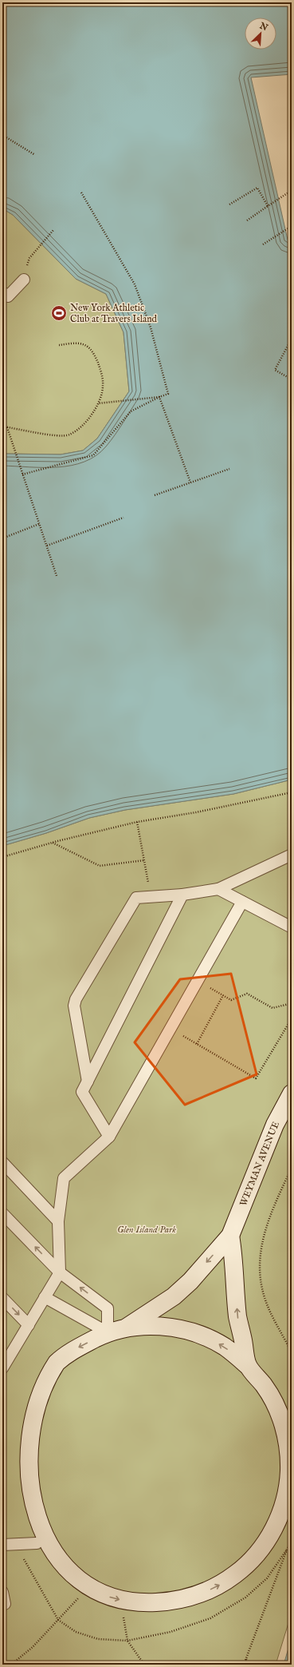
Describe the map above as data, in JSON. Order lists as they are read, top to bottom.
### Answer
{
  "streets": {
    "street": ["WEYMAN AVENUE"]
  },
  "parks": ["Glen Island Park"],
  "places": {
    "sports": ["New York Athletic Club at Travers Island"]
  },
  "north": "top right"
}
